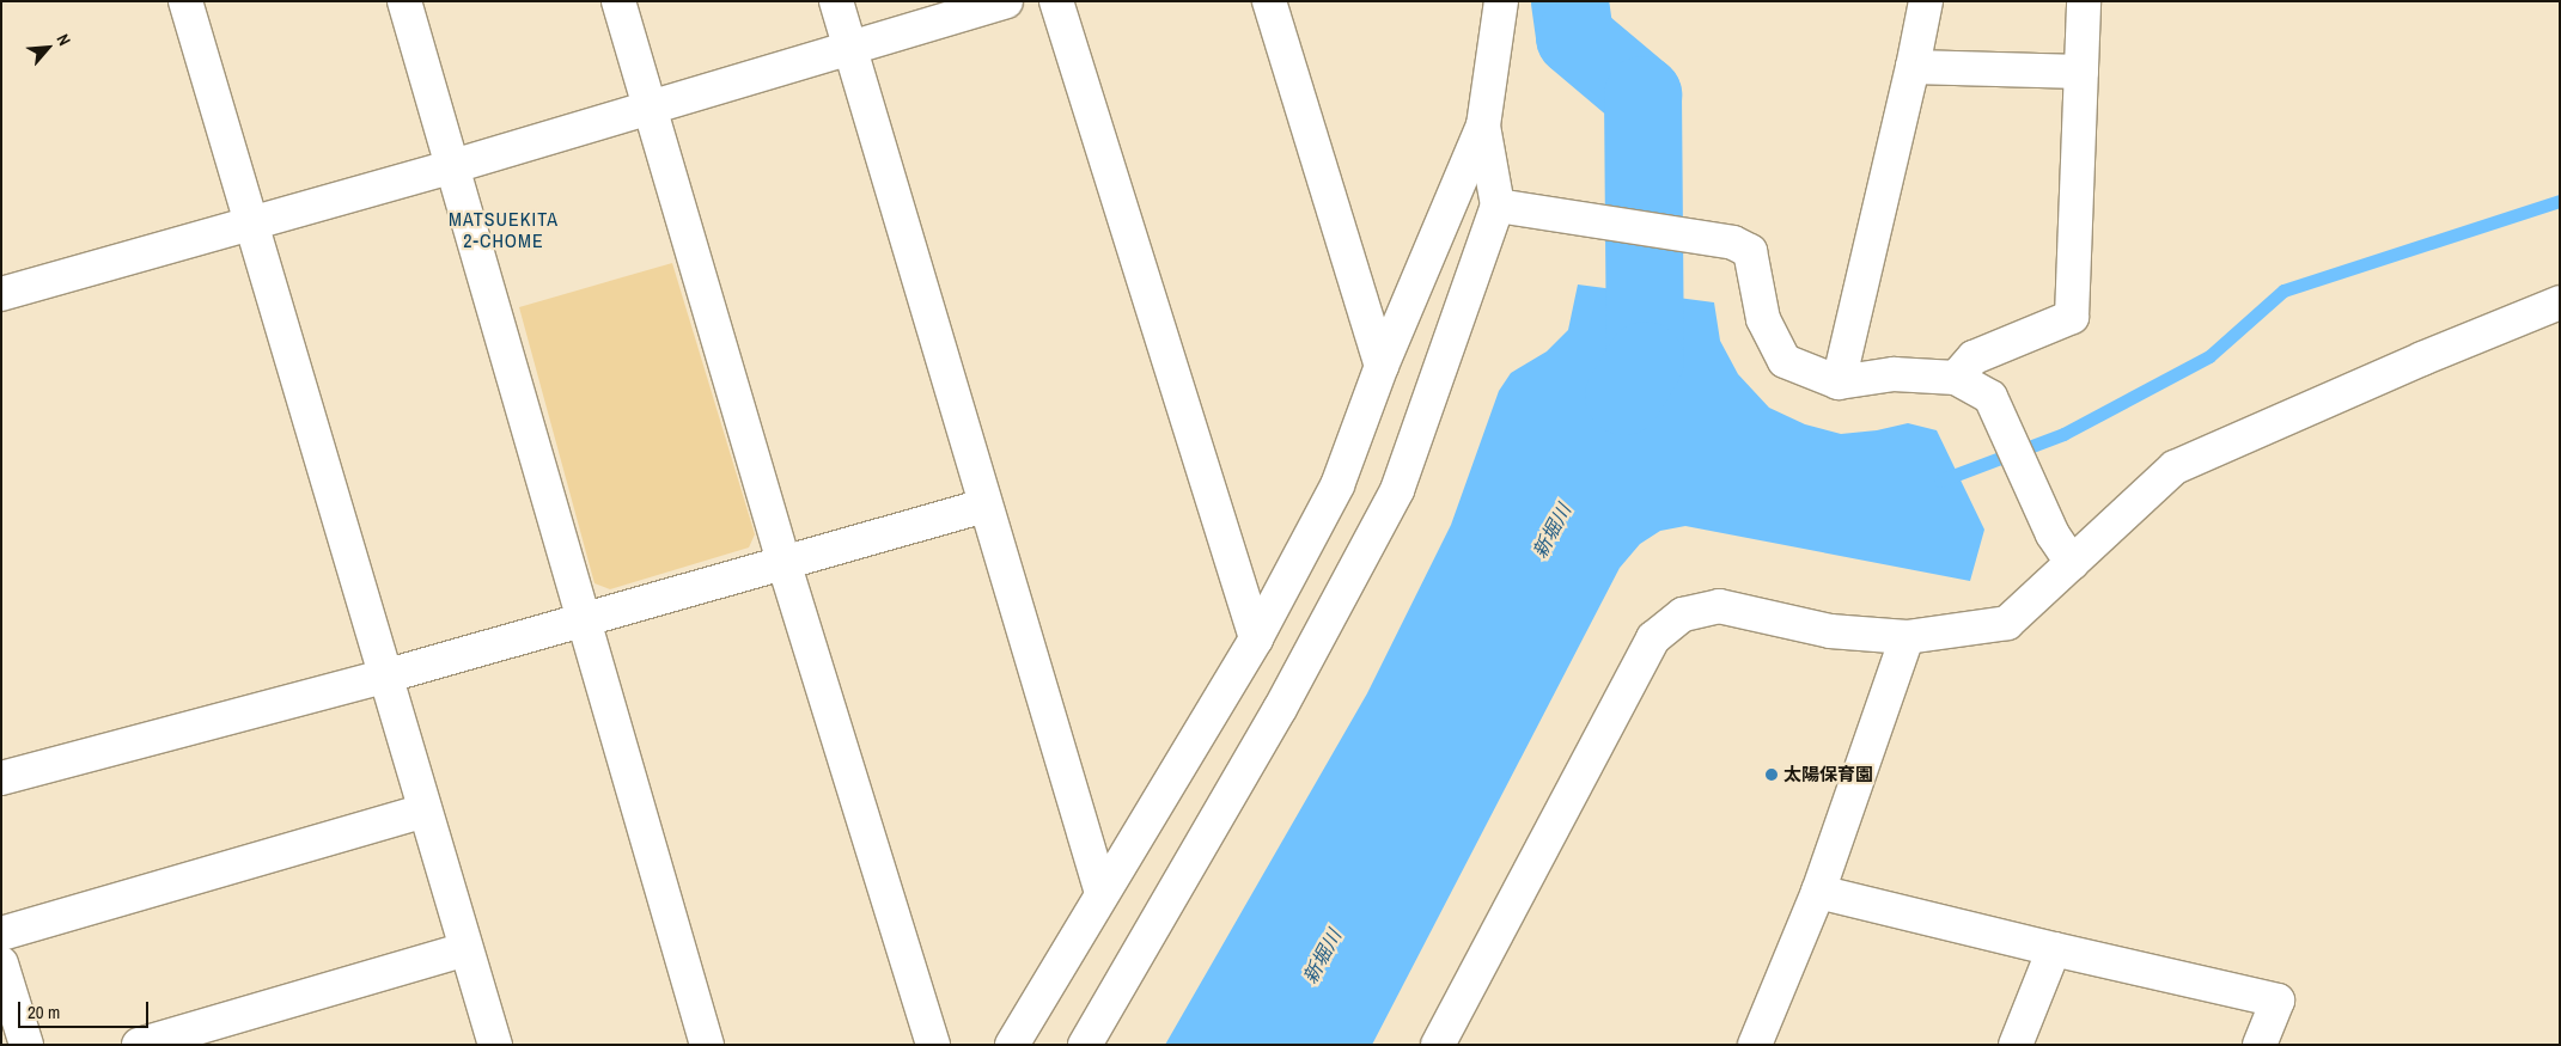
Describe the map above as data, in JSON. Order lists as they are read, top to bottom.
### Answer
{
  "districts": ["MATSUEKITA 2-CHOME"],
  "water": ["新堀川"],
  "places": ["太陽保育園"],
  "scale_bar": "20 m",
  "north": "top right"
}
